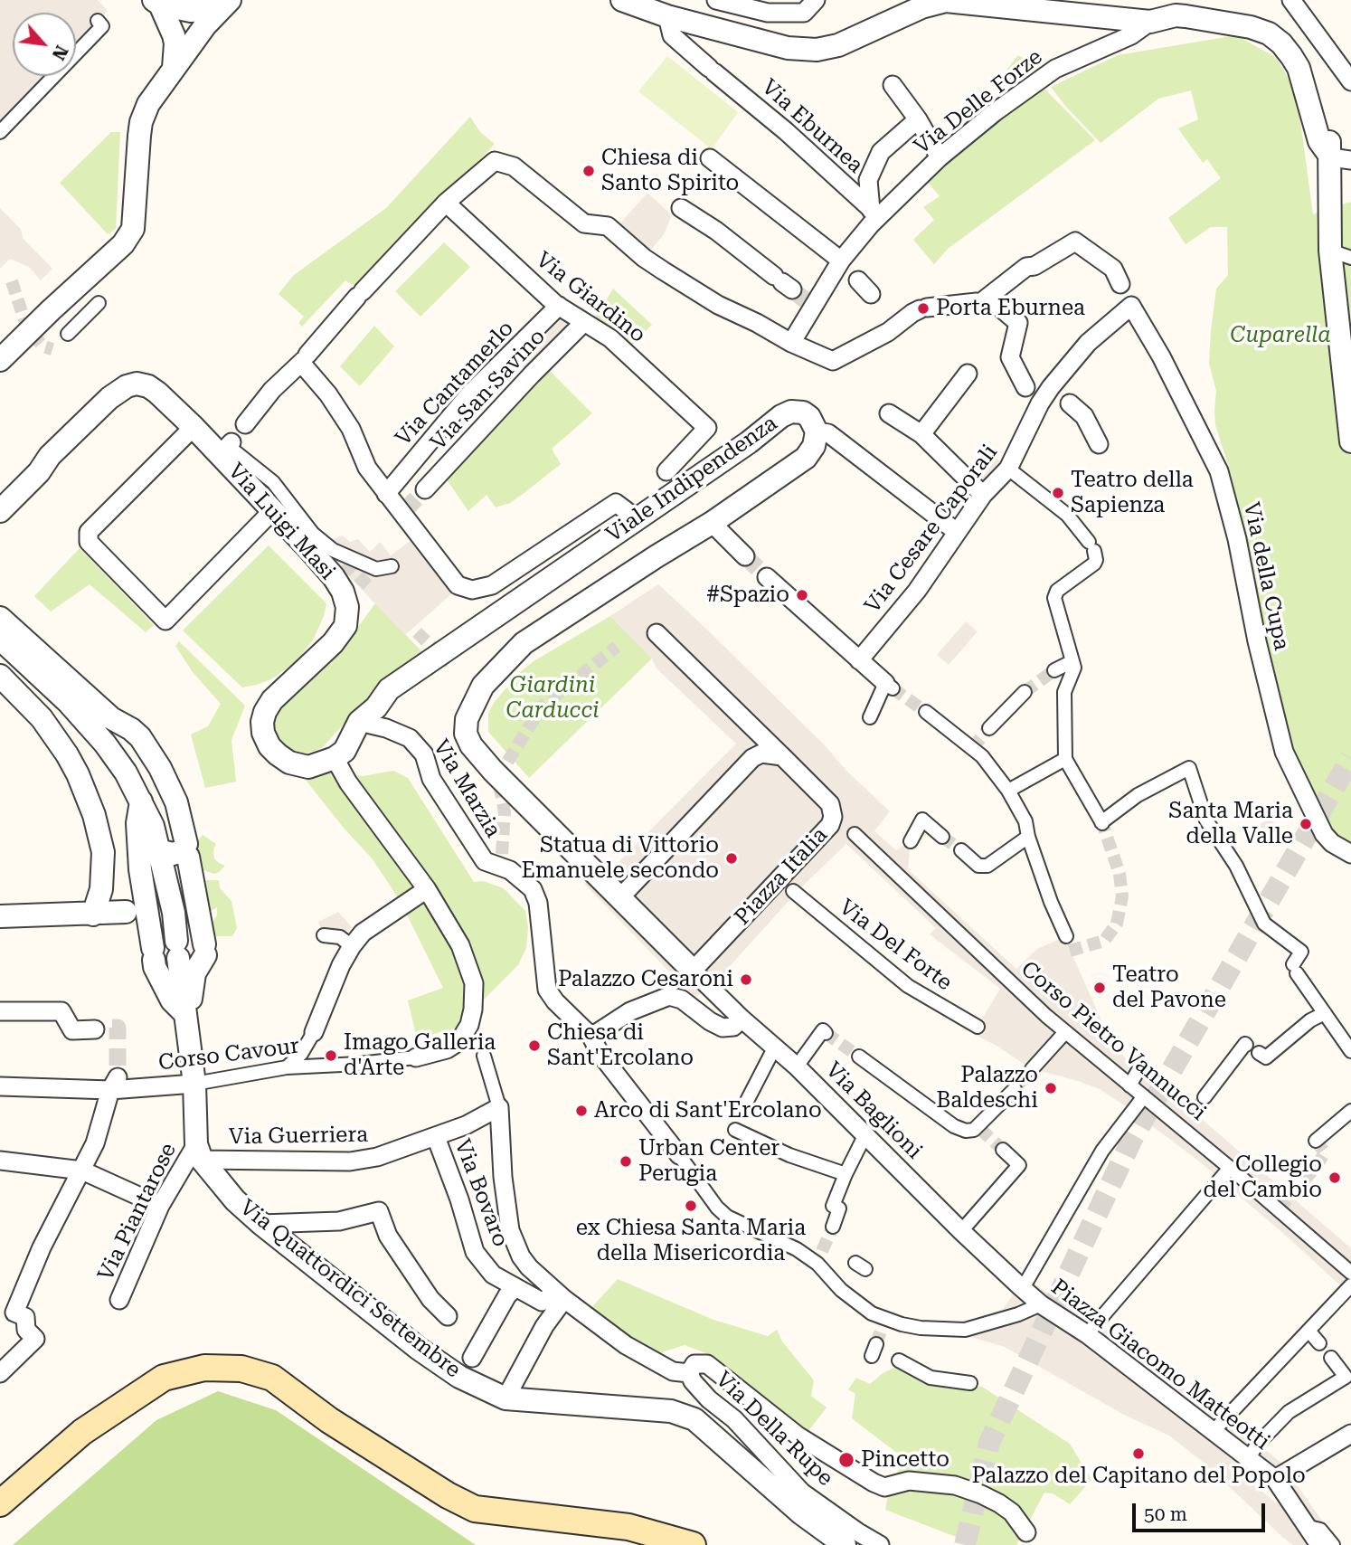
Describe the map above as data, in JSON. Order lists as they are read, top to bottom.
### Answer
{
  "streets": {
    "street": [
      "Via Delle Forze",
      "Via Eburnea",
      "Via Giardino",
      "Via Cantamerlo",
      "Via San Savino",
      "Viale Indipendenza",
      "Via Luigi Masi",
      "Via Cesare Caporali",
      "Via della Cupa",
      "Via Marzia",
      "Piazza Italia",
      "Via Del Forte",
      "Corso Pietro Vannucci",
      "Corso Cavour",
      "Via Baglioni",
      "Via Guerriera",
      "Via Bovaro",
      "Via Piantarose",
      "Via Quattordici Settembre",
      "Piazza Giacomo Matteotti",
      "Via Della Rupe"
    ]
  },
  "crossings": [
    ["Via Delle Forze", "Via Eburnea"],
    ["Via Giardino", "Via Cantamerlo"],
    ["Via Giardino", "Via San Savino"],
    ["Viale Indipendenza", "Via Luigi Masi"],
    ["Viale Indipendenza", "Via Marzia"],
    ["Via Cesare Caporali", "Via della Cupa"],
    ["Piazza Italia", "Via Baglioni"],
    ["Via Baglioni", "Piazza Giacomo Matteotti"],
    ["Via Guerriera", "Via Bovaro"],
    ["Via Guerriera", "Via Piantarose"],
    ["Via Guerriera", "Via Quattordici Settembre"],
    ["Via Piantarose", "Via Quattordici Settembre"]
  ],
  "parks": ["Cuparella", "Giardini Carducci"],
  "places": [
    "Chiesa di Santo Spirito",
    "Porta Eburnea",
    "Teatro della Sapienza",
    "#Spazio",
    "Santa Maria della Valle",
    "Statua di Vittorio Emanuele secondo",
    "Palazzo Cesaroni",
    "Teatro del Pavone",
    "Chiesa di Sant'Ercolano",
    "Imago Galleria d'Arte",
    "Palazzo Baldeschi",
    "Arco di Sant'Ercolano",
    "Urban Center Perugia",
    "Collegio del Cambio",
    "ex Chiesa Santa Maria della Misericordia",
    "Palazzo del Capitano del Popolo",
    "Pincetto"
  ],
  "scale_bar": "50 m",
  "north": "bottom right"
}
